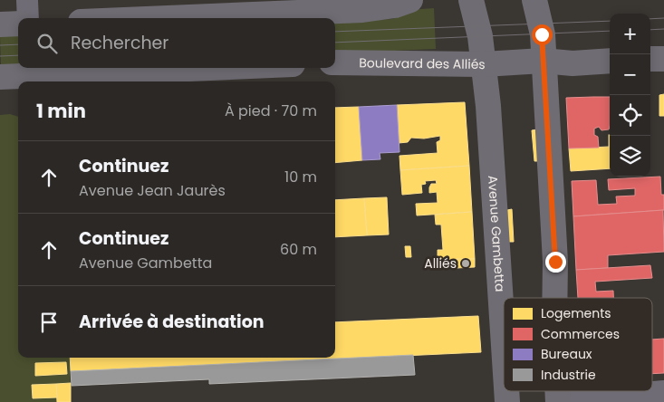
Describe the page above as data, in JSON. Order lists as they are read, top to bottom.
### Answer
{
  "streets": {
    "main road": ["Boulevard des Alliés", "Avenue Gambetta"]
  },
  "crossings": [
    ["Boulevard des Alliés", "Avenue Gambetta"]
  ],
  "places": ["Alliés"],
  "legend": [
    "Logements",
    "Commerces",
    "Bureaux",
    "Industrie"
  ],
  "page": {
    "map_buttons": ["+", "−"],
    "search": "Rechercher",
    "heading": ["1 min", "À pied · 70 m"],
    "list": [
      ["Continuez", "Avenue Jean Jaurès", "10 m"],
      ["Continuez", "Avenue Gambetta", "60 m"],
      "Arrivée à destination"
    ]
  }
}
